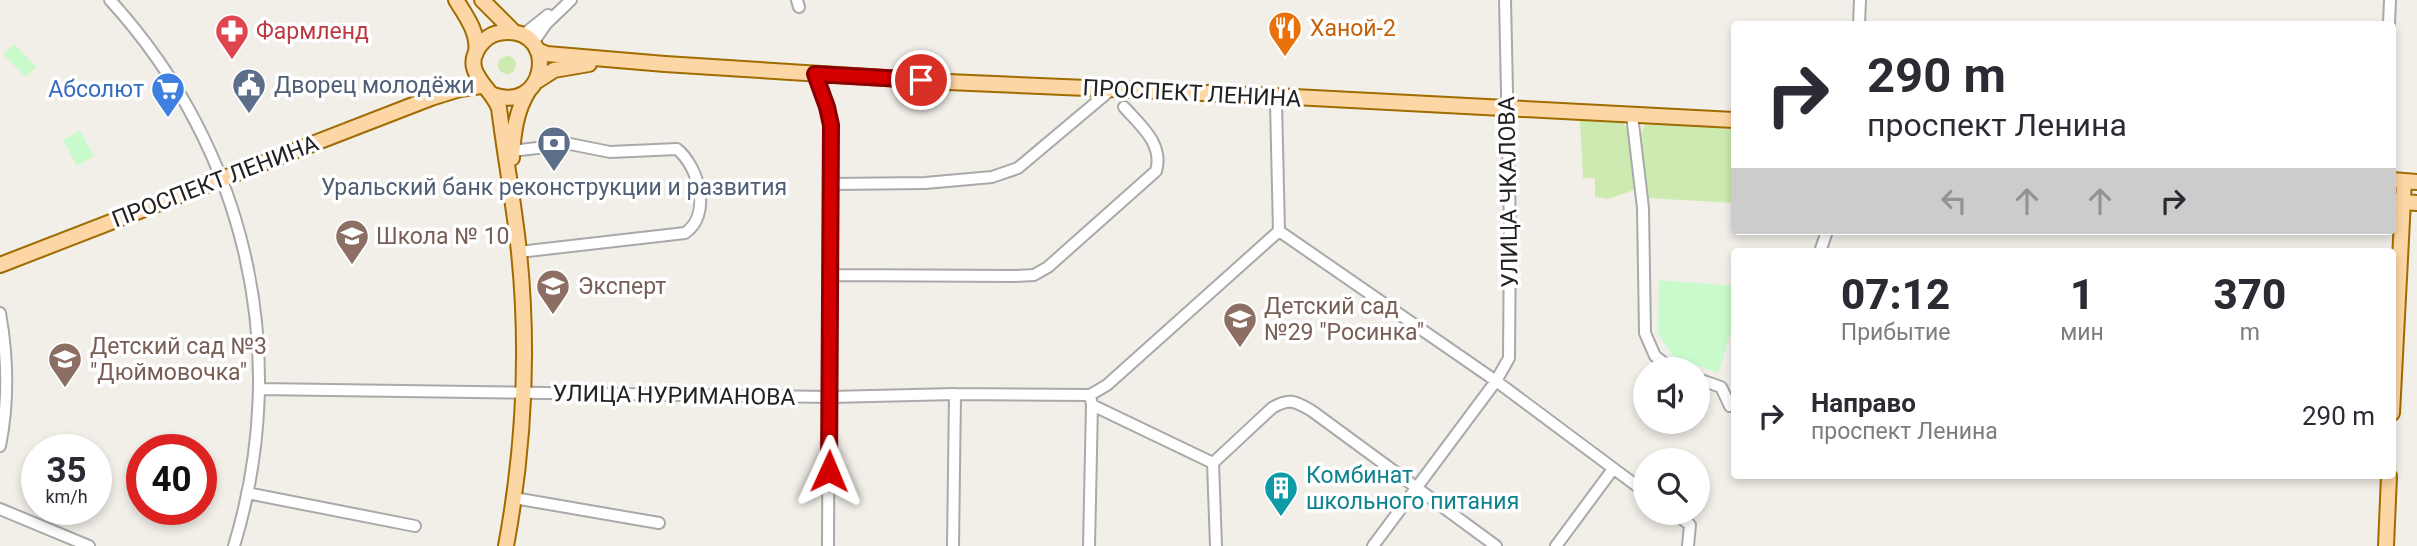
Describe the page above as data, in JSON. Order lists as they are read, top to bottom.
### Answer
{
  "streets": {
    "main road": ["ПРОСПЕКТ ЛЕНИНА"],
    "street": ["УЛИЦА ЧКАЛОВА", "УЛИЦА НУРИМАНОВА"]
  },
  "crossings": [
    ["ПРОСПЕКТ ЛЕНИНА", "УЛИЦА ЧКАЛОВА"]
  ],
  "places": {
    "restaurant": ["Ханой-2"],
    "pharmacy": ["Фармленд"],
    "public building": ["Дворец молодёжи"],
    "supermarket": ["Абсолют"],
    "bank": ["Уральский банк реконструкции и развития"],
    "school or university": [
      "Школа № 10",
      "Эксперт",
      "Детский сад №29 \"Росинка\"",
      "Детский сад №3 \"Дюймовочка\""
    ],
    "building": ["Комбинат школьного питания"]
  },
  "page": {
    "turn": ["290 m", "проспект Ленина"],
    "eta": [
      "07:12",
      "Прибытие",
      "1",
      "мин",
      "370",
      "m"
    ],
    "list": [
      {
        "name": "Направо",
        "note": "проспект Ленина",
        "value": "290 m"
      }
    ],
    "speed": "35 km/h",
    "limit": "40"
  }
}
